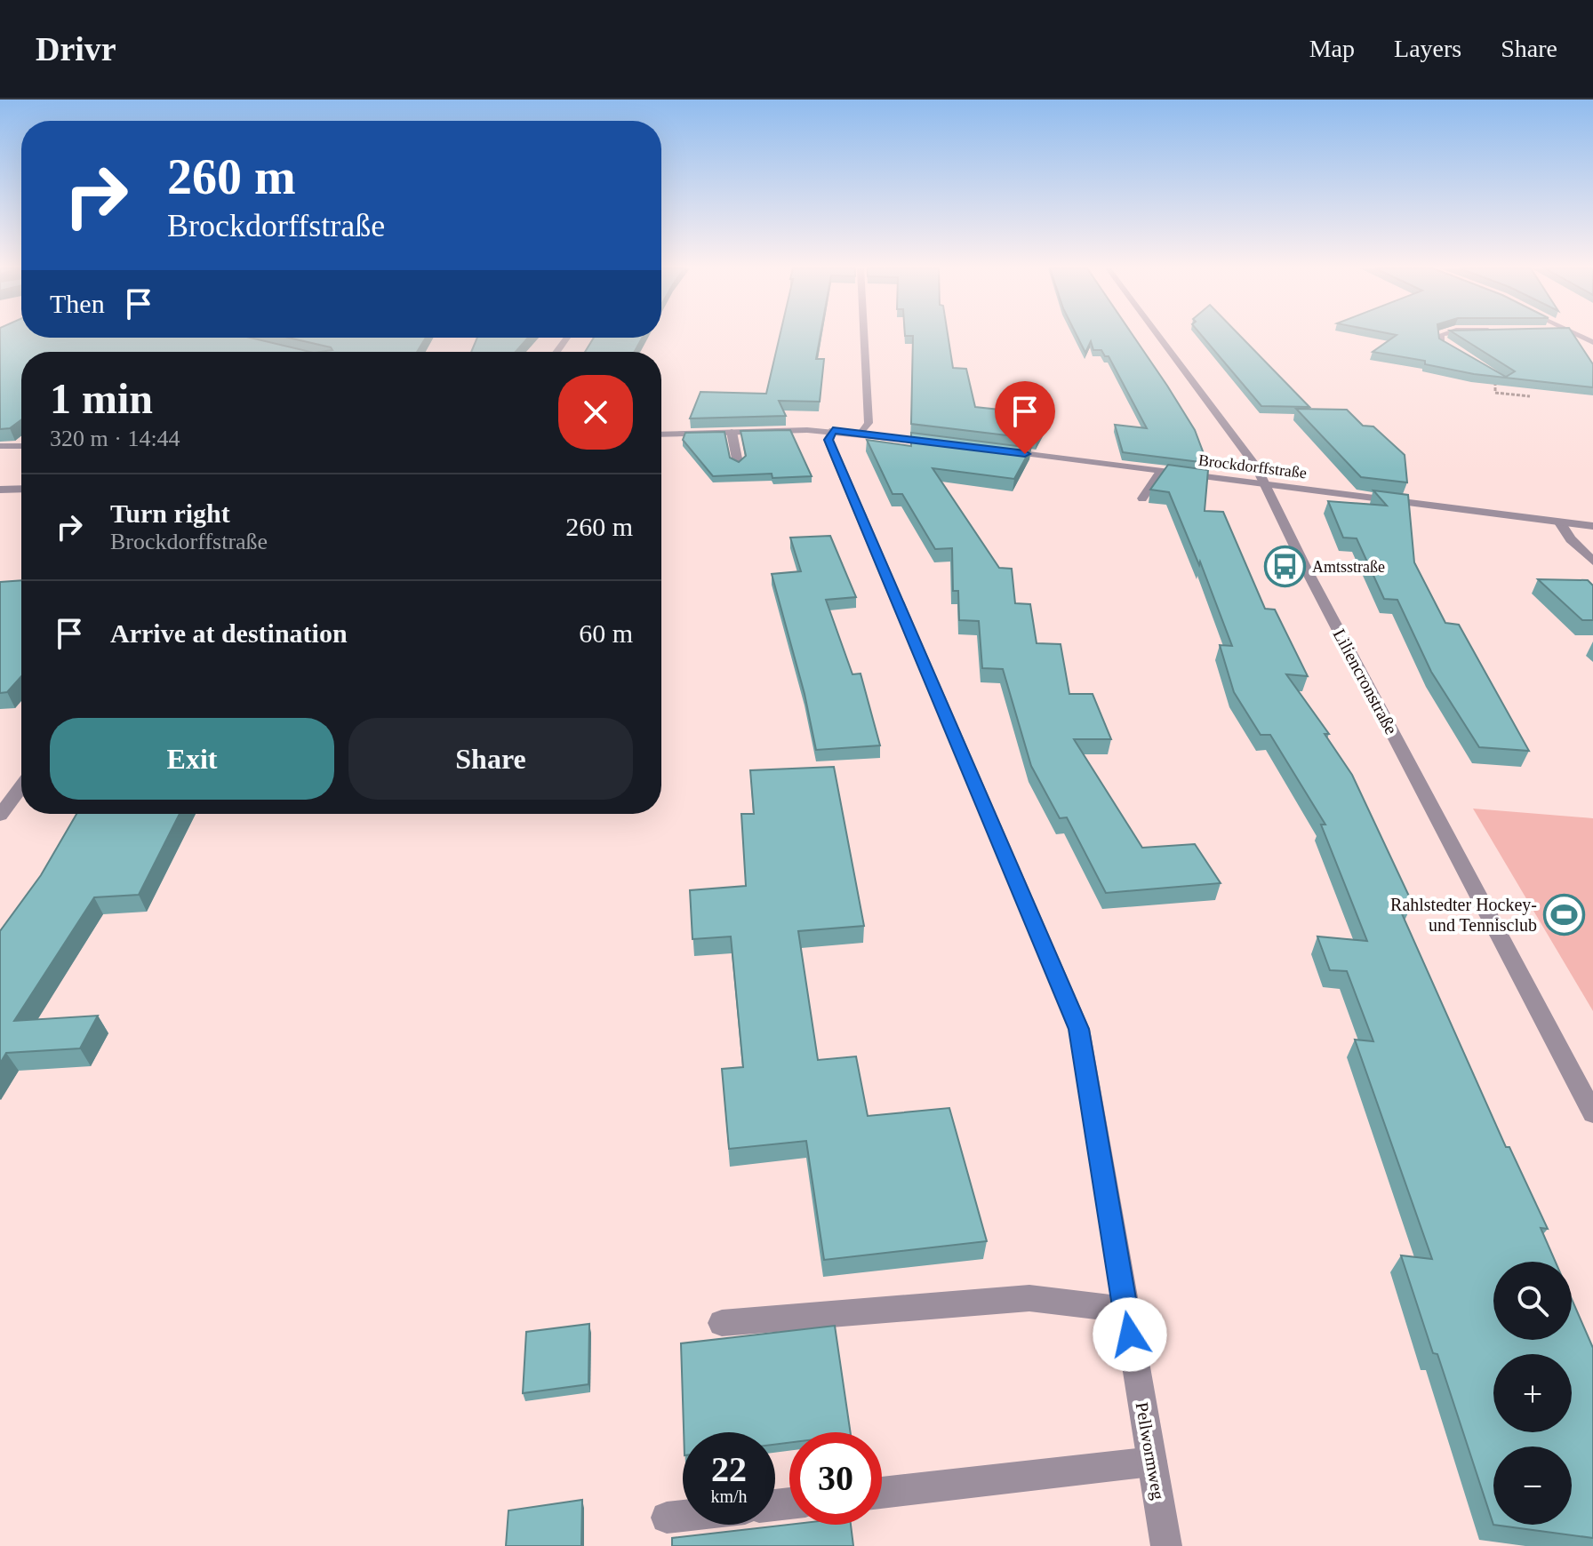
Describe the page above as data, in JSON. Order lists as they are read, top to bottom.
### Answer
{
  "streets": {
    "street": ["Brockdorffstraße", "Liliencronstraße", "Pellwormweg"]
  },
  "crossings": [
    ["Brockdorffstraße", "Liliencronstraße"]
  ],
  "places": {
    "bus stop": ["Amtsstraße"],
    "sports": ["Rahlstedter Hockey- und Tennisclub"]
  },
  "page": {
    "header": "Drivr",
    "nav": ["Map", "Layers", "Share"],
    "turn": ["260 m", "Brockdorffstraße"],
    "then": "Then",
    "heading": ["1 min", "320 m · 14:44"],
    "list": [
      {
        "name": "Turn right",
        "note": "Brockdorffstraße",
        "value": "260 m"
      },
      {
        "name": "Arrive at destination",
        "value": "60 m"
      }
    ],
    "buttons": ["Exit", "Share"],
    "map_buttons": ["+", "−"],
    "speed": "22 km/h",
    "limit": "30"
  }
}
